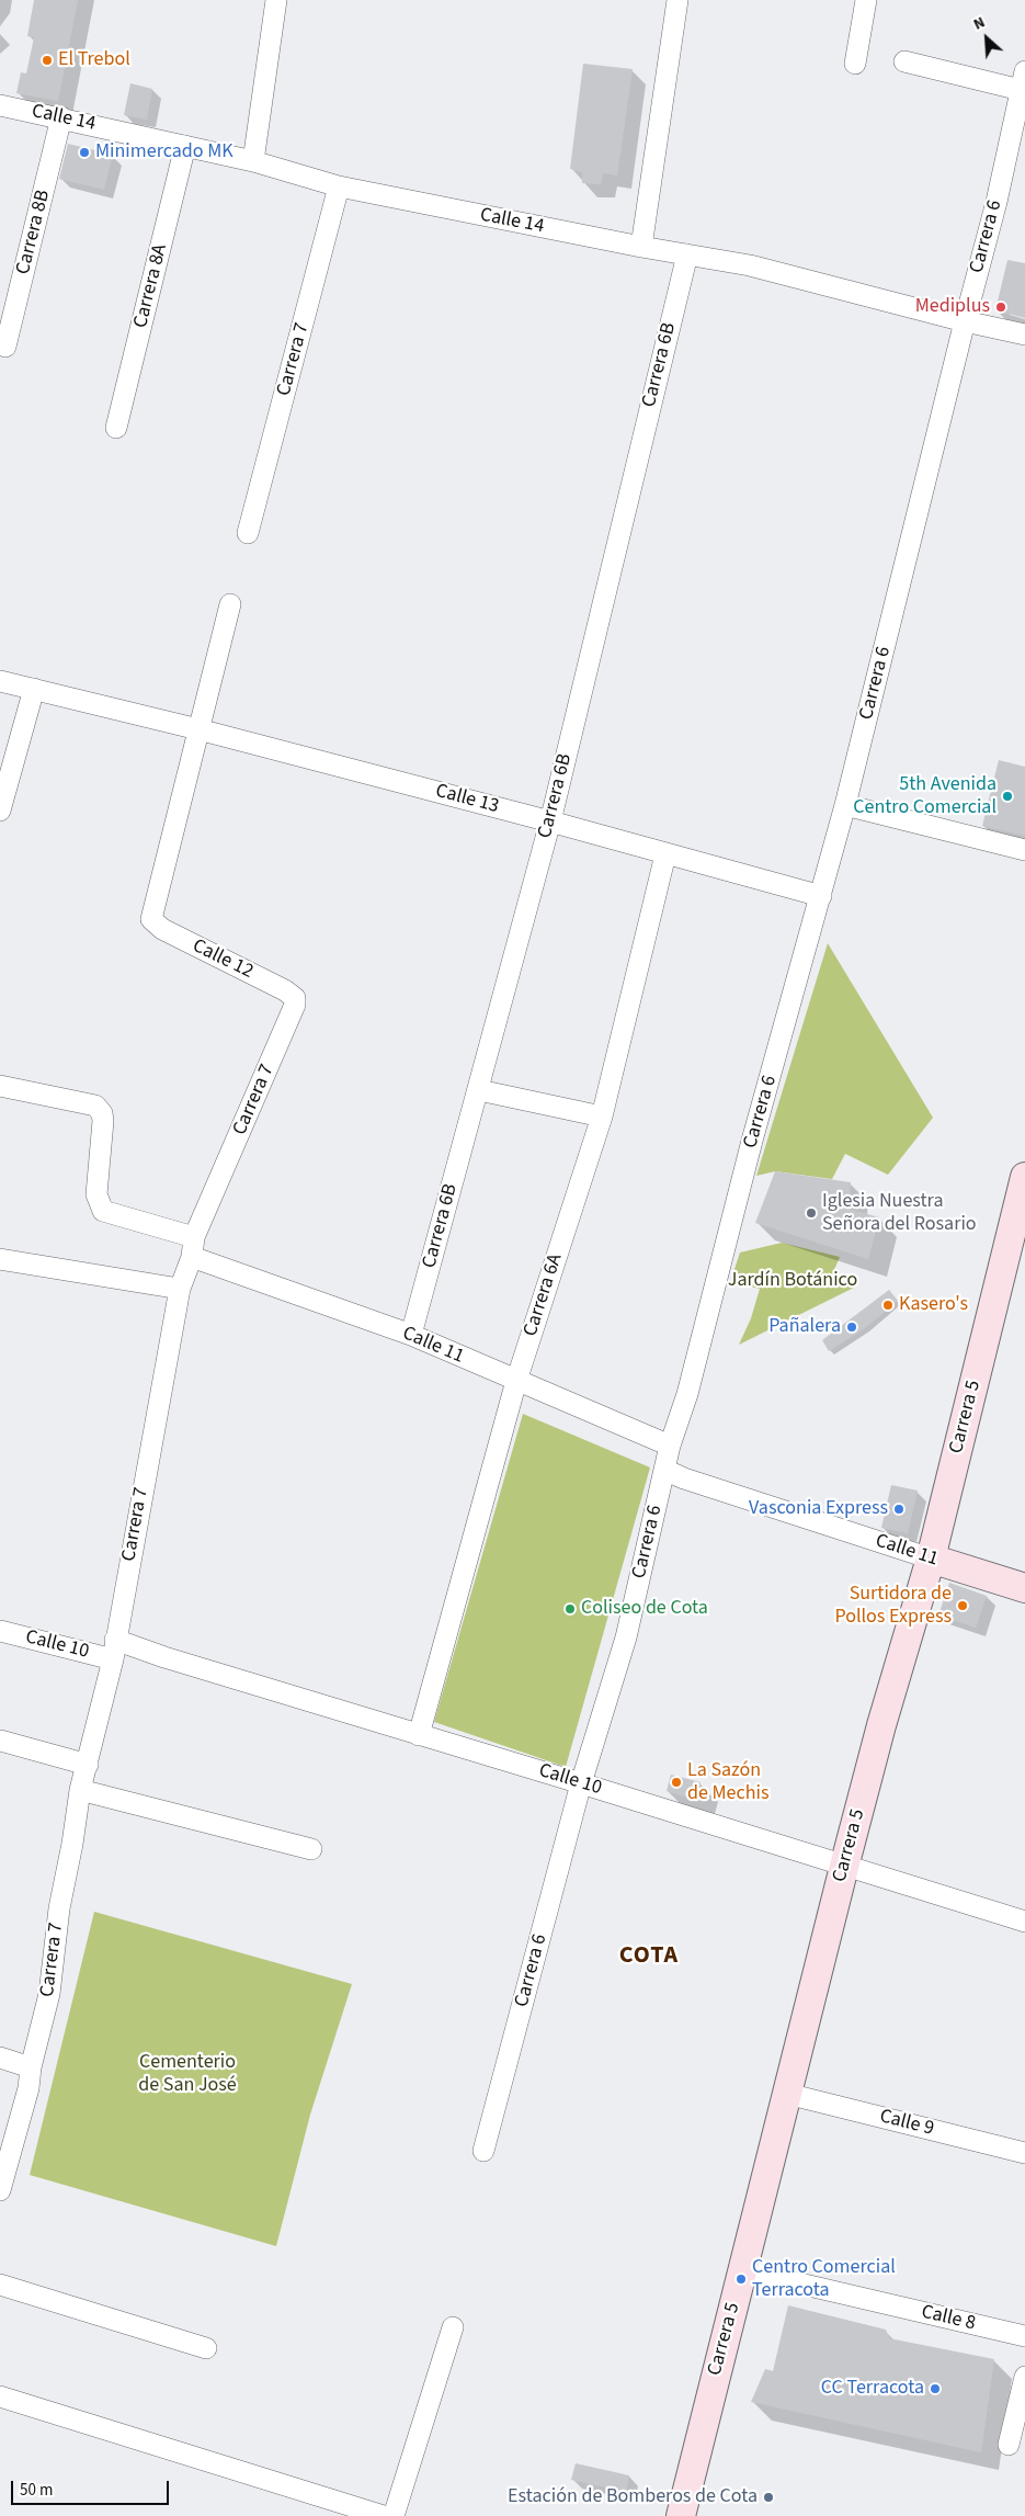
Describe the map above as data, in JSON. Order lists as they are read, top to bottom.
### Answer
{
  "streets": {
    "main road": ["Calle 11", "Carrera 5"],
    "street": [
      "Calle 14",
      "Carrera 8B",
      "Carrera 6",
      "Carrera 8A",
      "Carrera 7",
      "Carrera 6B",
      "Calle 13",
      "Calle 12",
      "Carrera 6A",
      "Calle 10",
      "Calle 9",
      "Calle 8"
    ]
  },
  "crossings": [
    ["Calle 14", "Carrera 8B"],
    ["Calle 14", "Carrera 6"],
    ["Calle 14", "Carrera 8A"],
    ["Calle 14", "Carrera 7"],
    ["Calle 14", "Carrera 6B"],
    ["Carrera 6", "Calle 13"],
    ["Carrera 6", "Calle 11"],
    ["Carrera 6", "Calle 10"],
    ["Carrera 7", "Calle 12"],
    ["Carrera 7", "Calle 11"],
    ["Carrera 7", "Calle 10"],
    ["Carrera 6B", "Calle 13"],
    ["Carrera 6B", "Calle 11"],
    ["Calle 13", "Calle 12"],
    ["Calle 13", "Carrera 6A"],
    ["Carrera 6A", "Calle 11"],
    ["Carrera 6A", "Calle 10"],
    ["Calle 11", "Carrera 5"],
    ["Carrera 5", "Calle 10"],
    ["Carrera 5", "Calle 9"],
    ["Carrera 5", "Calle 8"]
  ],
  "districts": ["COTA"],
  "parks": ["Jardín Botánico", "Cementerio de San José"],
  "places": [
    "El Trebol",
    "Minimercado MK",
    "Mediplus",
    "5th Avenida Centro Comercial",
    "Iglesia Nuestra Señora del Rosario",
    "Kasero's",
    "Pañalera",
    "Vasconia Express",
    "Surtidora de Pollos Express",
    "Coliseo de Cota",
    "La Sazón de Mechis",
    "Centro Comercial Terracota",
    "CC Terracota",
    "Estación de Bomberos de Cota"
  ],
  "scale_bar": "50 m",
  "north": "top left"
}
